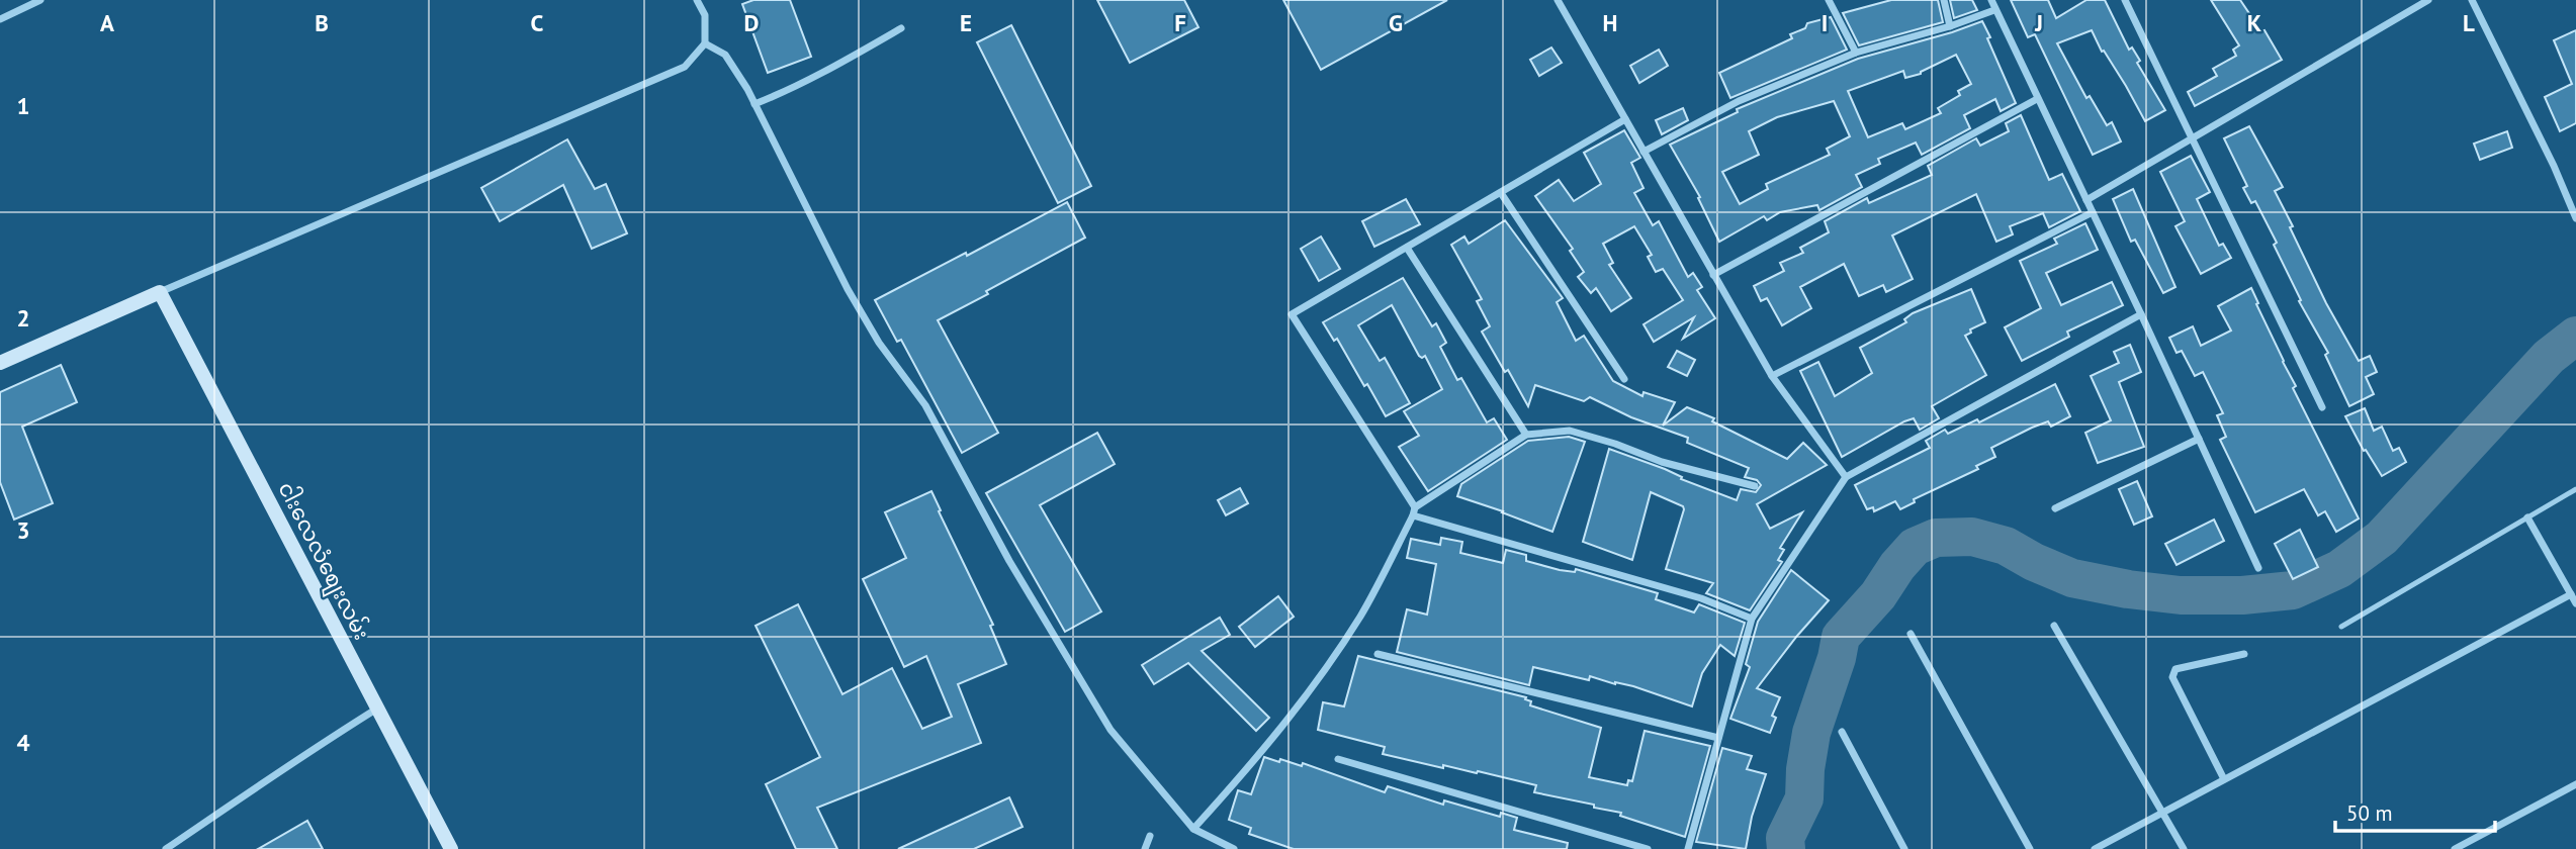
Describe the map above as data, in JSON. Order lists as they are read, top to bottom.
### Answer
{
  "streets": {
    "street": ["ငါးလေလံစျေးလမ်း"]
  },
  "scale_bar": "50 m",
  "grid": {
    "columns": [
      "A",
      "B",
      "C",
      "D",
      "E",
      "F",
      "G",
      "H",
      "I",
      "J",
      "K",
      "L"
    ],
    "rows": [
      "1",
      "2",
      "3",
      "4"
    ]
  }
}
